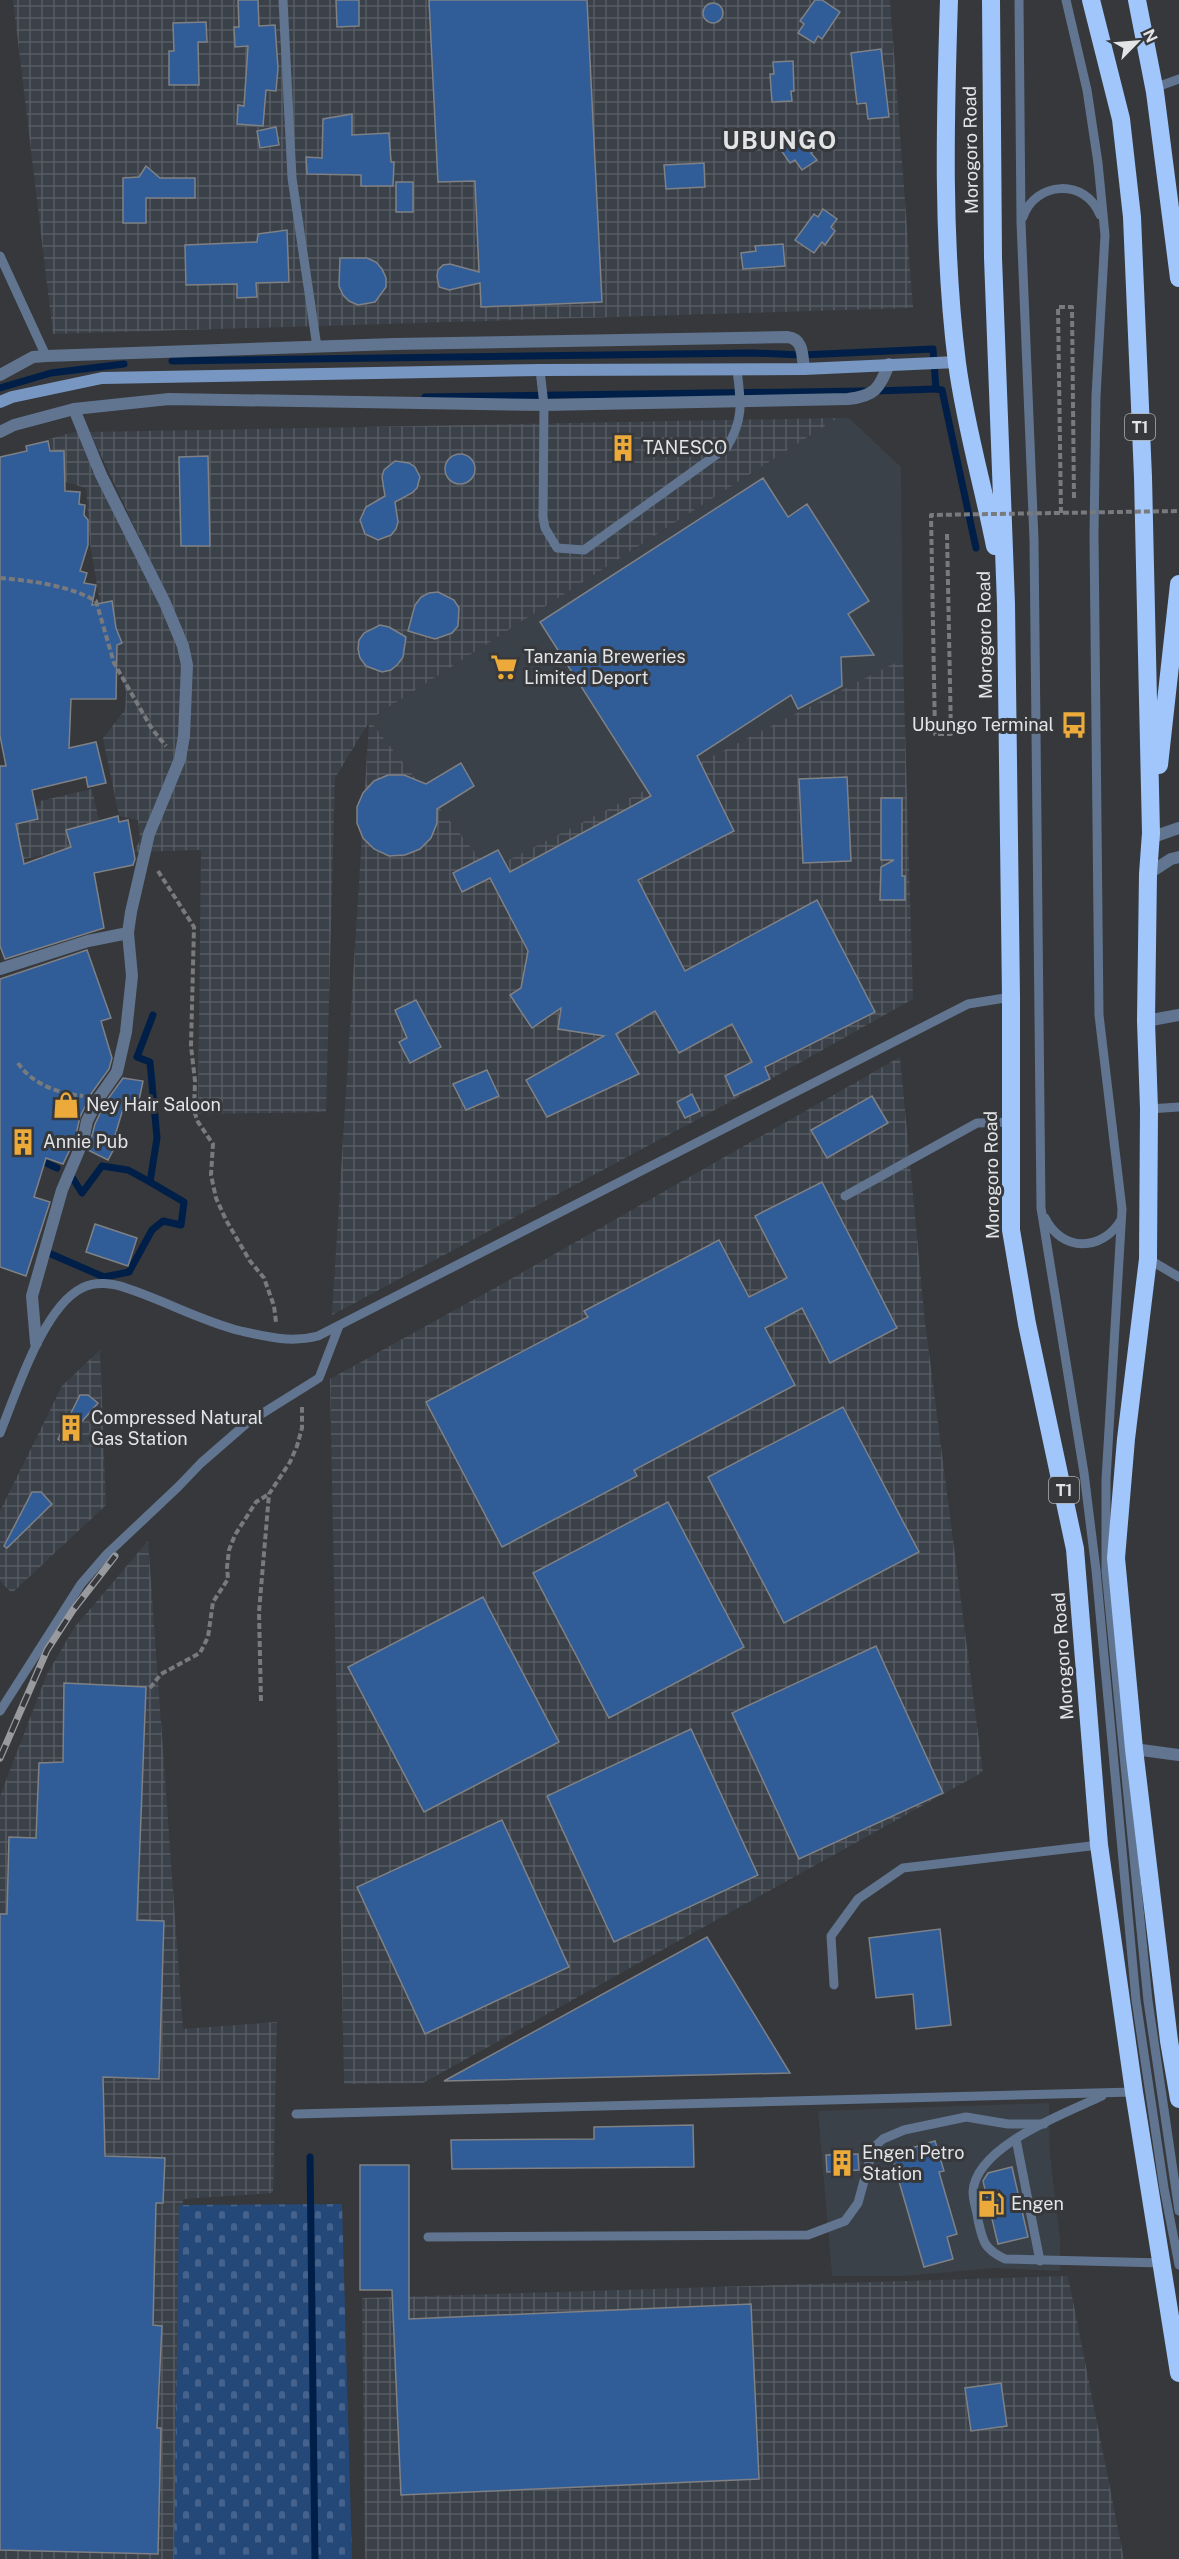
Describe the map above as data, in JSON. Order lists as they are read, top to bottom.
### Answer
{
  "streets": {
    "highway": ["Morogoro Road", "T1"]
  },
  "crossings": [
    ["Morogoro Road", "T1"]
  ],
  "districts": ["UBUNGO"],
  "places": {
    "building": [
      "TANESCO",
      "Annie Pub",
      "Compressed Natural Gas Station",
      "Engen Petro Station"
    ],
    "supermarket": ["Tanzania Breweries Limited Deport"],
    "bus stop": ["Ubungo Terminal"],
    "shop": ["Ney Hair Saloon"],
    "fuel station": ["Engen"]
  },
  "north": "top right"
}
